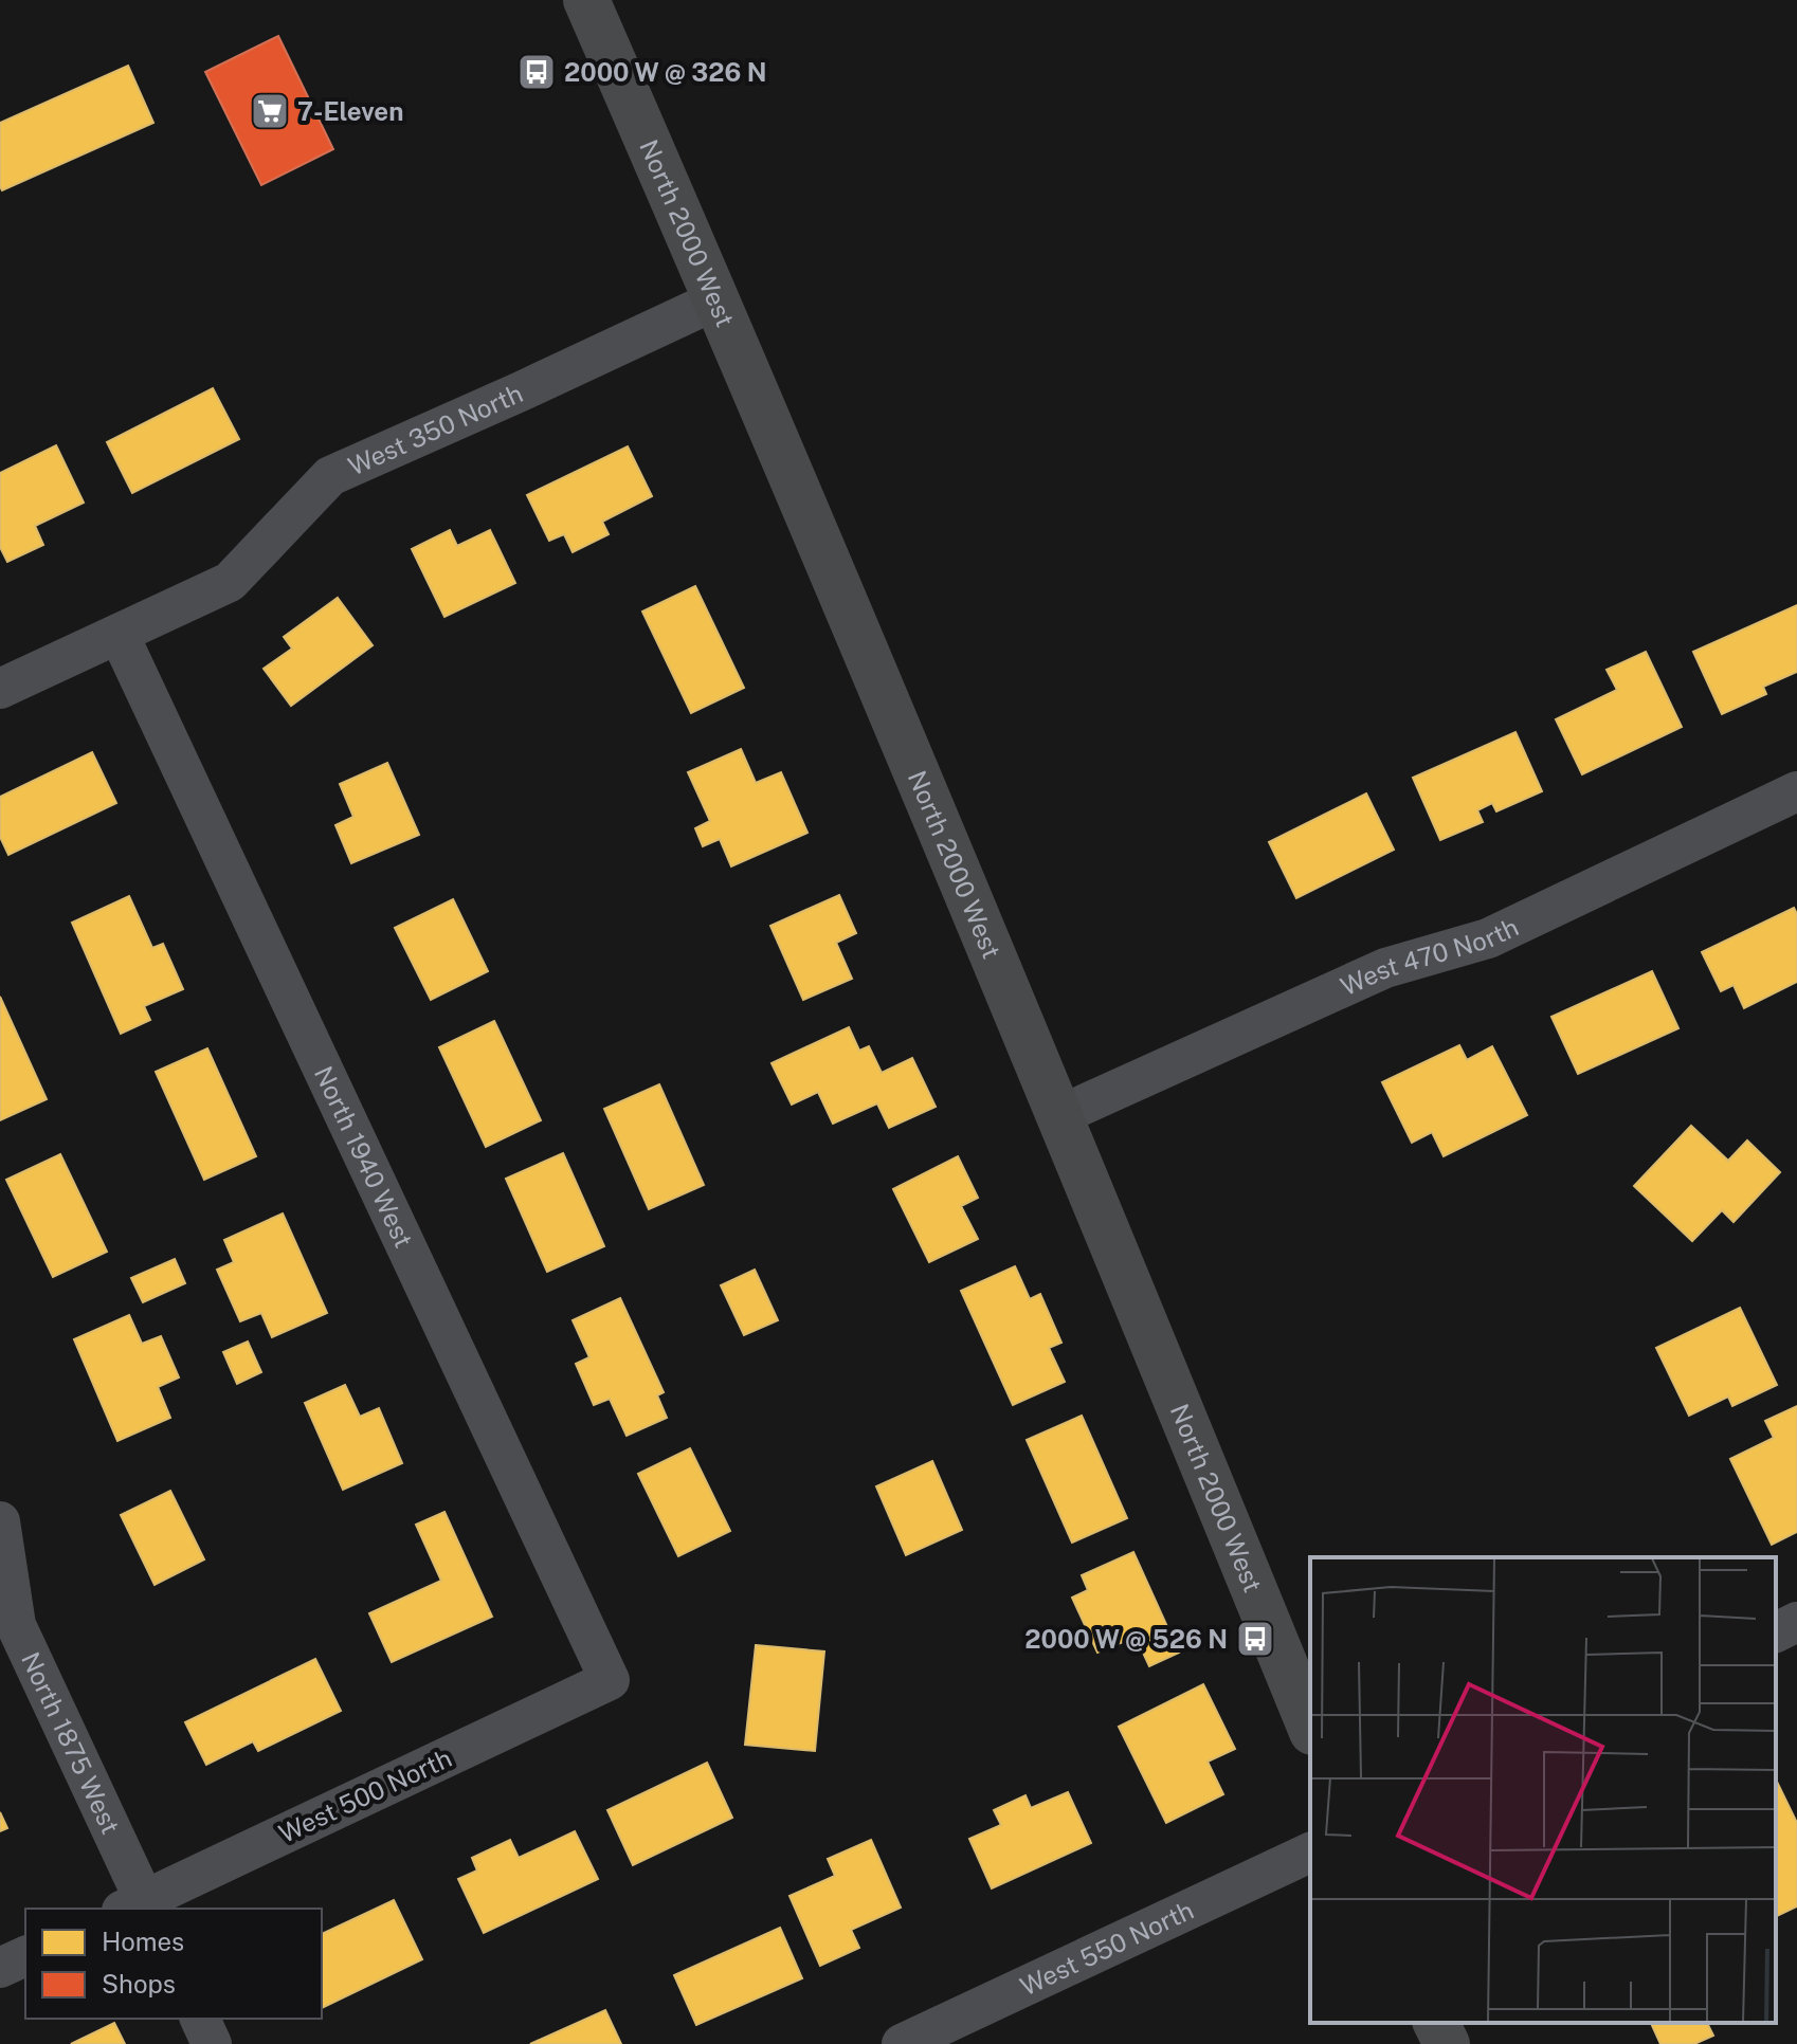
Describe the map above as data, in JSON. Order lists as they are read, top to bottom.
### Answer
{
  "streets": {
    "main road": ["North 2000 West"],
    "street": [
      "West 350 North",
      "West 470 North",
      "North 1940 West",
      "North 1875 West",
      "West 500 North",
      "West 550 North"
    ]
  },
  "crossings": [
    ["North 2000 West", "West 350 North"],
    ["North 2000 West", "West 470 North"],
    ["West 350 North", "North 1940 West"],
    ["North 1940 West", "West 500 North"],
    ["North 1875 West", "West 500 North"]
  ],
  "places": {
    "bus stop": ["2000 W @ 326 N", "2000 W @ 526 N"],
    "supermarket": ["7-Eleven"]
  },
  "legend": ["Homes", "Shops"]
}
